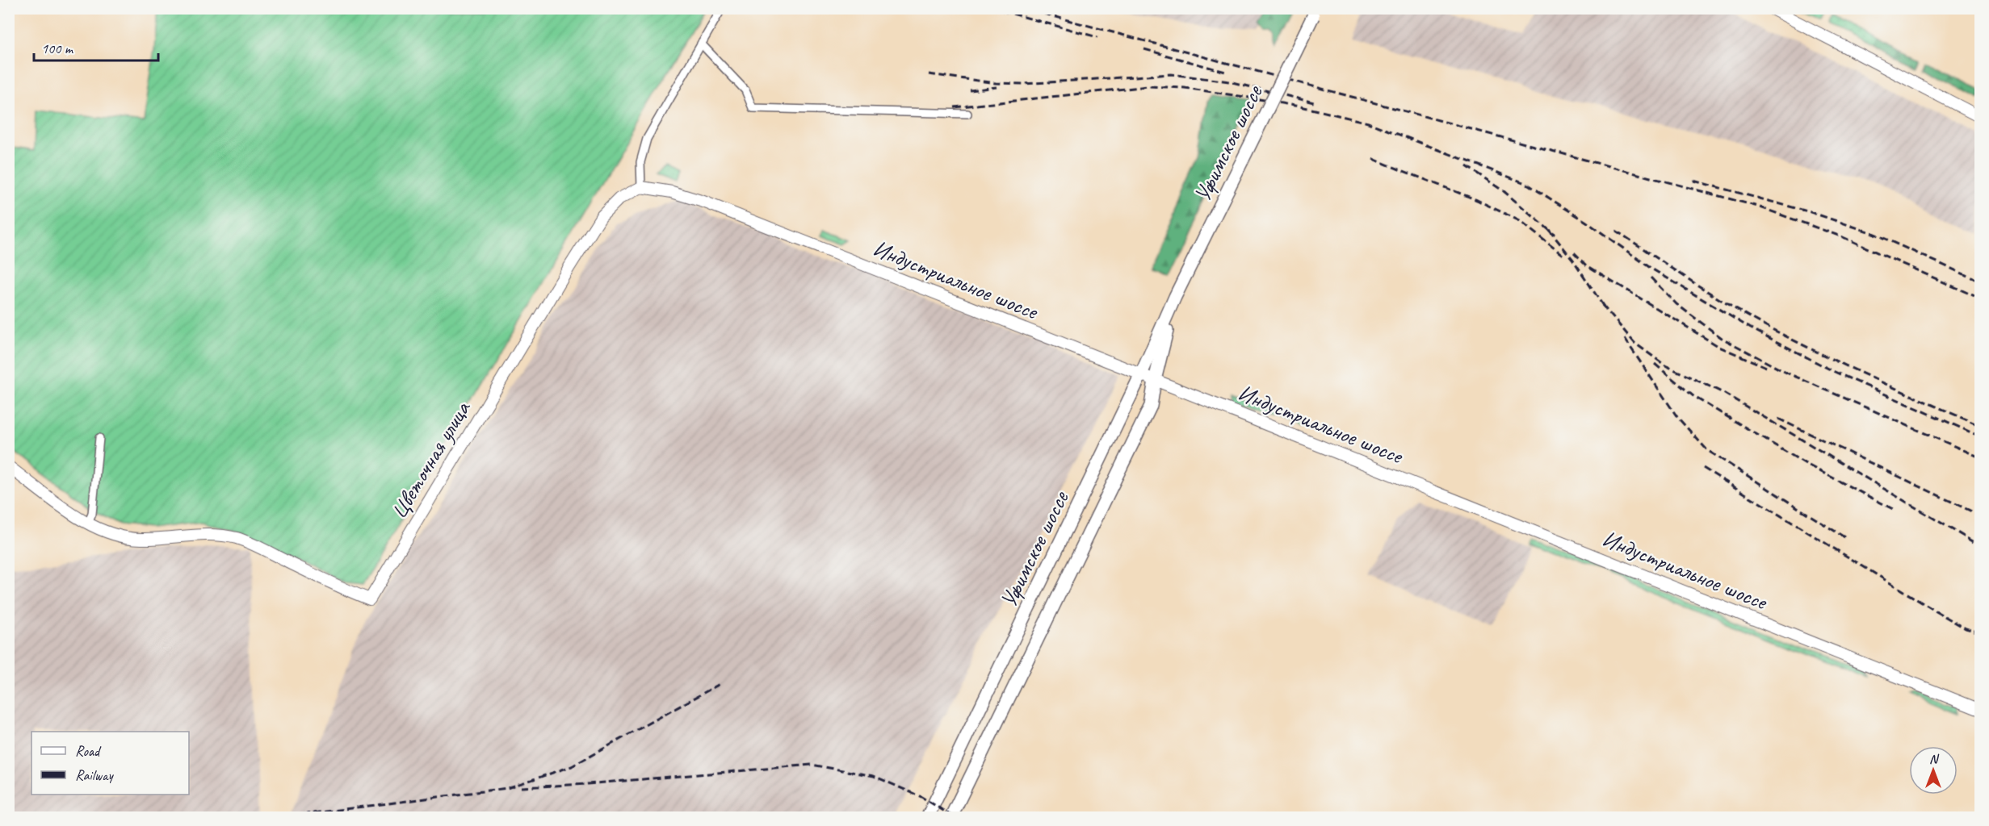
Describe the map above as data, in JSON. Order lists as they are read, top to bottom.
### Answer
{
  "streets": {
    "main road": ["Уфимское шоссе"],
    "street": ["Индустриальное шоссе", "Цветочная улица"]
  },
  "crossings": [
    ["Уфимское шоссе", "Индустриальное шоссе"],
    ["Индустриальное шоссе", "Цветочная улица"]
  ],
  "legend": ["Road", "Railway"],
  "scale_bar": "100 m",
  "north": "top"
}
